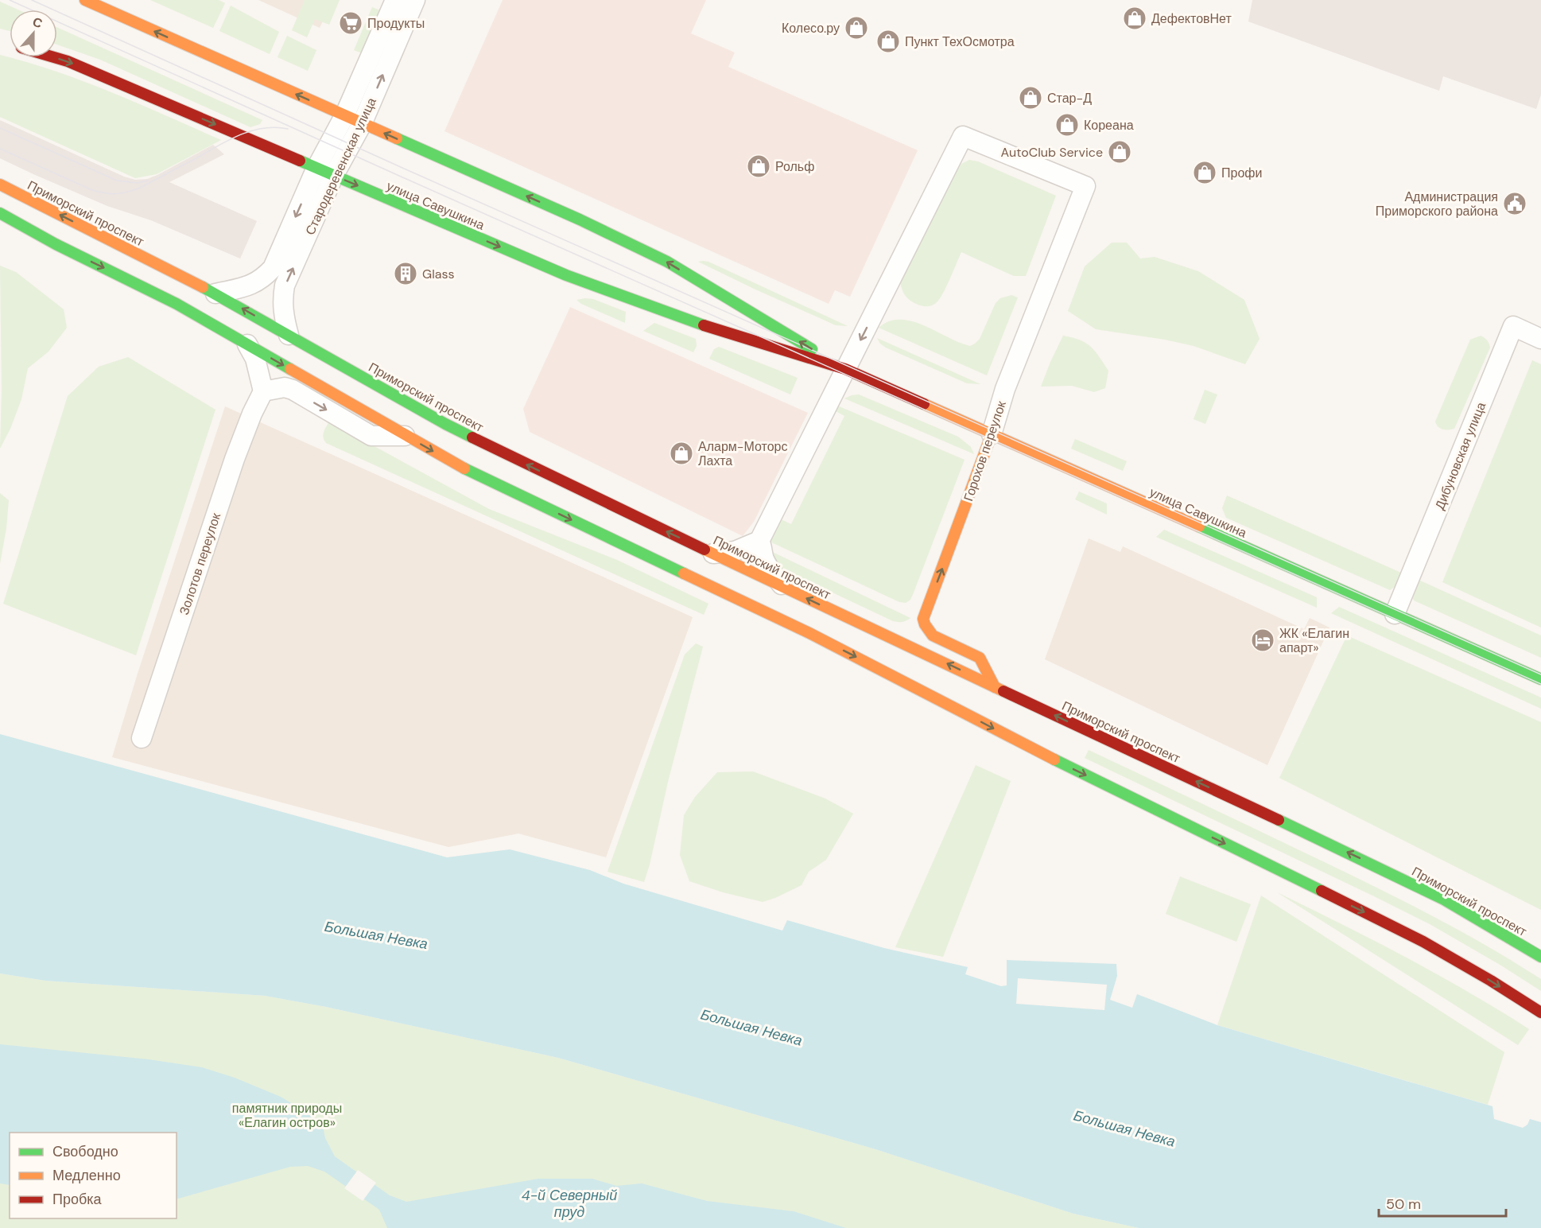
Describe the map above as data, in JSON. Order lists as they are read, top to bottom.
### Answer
{
  "streets": {
    "main road": ["улица Савушкина", "Приморский проспект", "Горохов переулок"],
    "street": ["Стародеревенская улица", "Дибуновская улица", "Золотов переулок"]
  },
  "crossings": [
    ["Стародеревенская улица", "улица Савушкина"],
    ["Стародеревенская улица", "Приморский проспект"],
    ["улица Савушкина", "Горохов переулок"],
    ["улица Савушкина", "Дибуновская улица"],
    ["Приморский проспект", "Горохов переулок"]
  ],
  "water": ["Большая Невка", "4-й Северный пруд"],
  "parks": ["памятник природы «Елагин остров»"],
  "places": {
    "shop": [
      "ДефектовНет",
      "Колесо.ру",
      "Пункт ТехОсмотра",
      "Стар-Д",
      "Кореана",
      "AutoClub Service",
      "Рольф",
      "Профи",
      "Аларм-Моторс Лахта"
    ],
    "supermarket": ["Продукты"],
    "public building": ["Администрация Приморского района"],
    "building": ["Glass"],
    "hotel": ["ЖК «Елагин апарт»"]
  },
  "legend": ["Свободно", "Медленно", "Пробка"],
  "scale_bar": "50 m",
  "north": "top"
}
